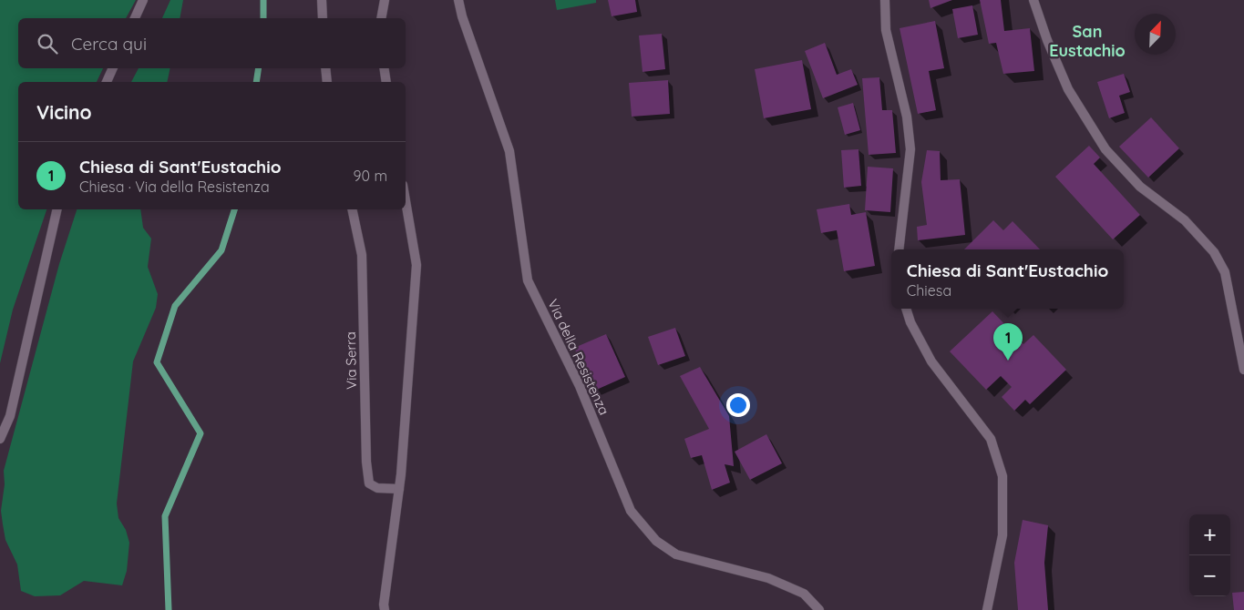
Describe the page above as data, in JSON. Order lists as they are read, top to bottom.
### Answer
{
  "streets": {
    "street": ["Via della Resistenza", "Via Serra"]
  },
  "districts": ["San Eustachio"],
  "north": "top right",
  "page": {
    "search": "Cerca qui",
    "heading": "Vicino",
    "list": [
      {
        "mark": "1",
        "name": "Chiesa di Sant'Eustachio",
        "note": "Chiesa · Via della Resistenza",
        "value": "90 m"
      }
    ],
    "popup": ["Chiesa di Sant'Eustachio", "Chiesa"],
    "pins": "1",
    "map_buttons": ["+", "−"]
  }
}
